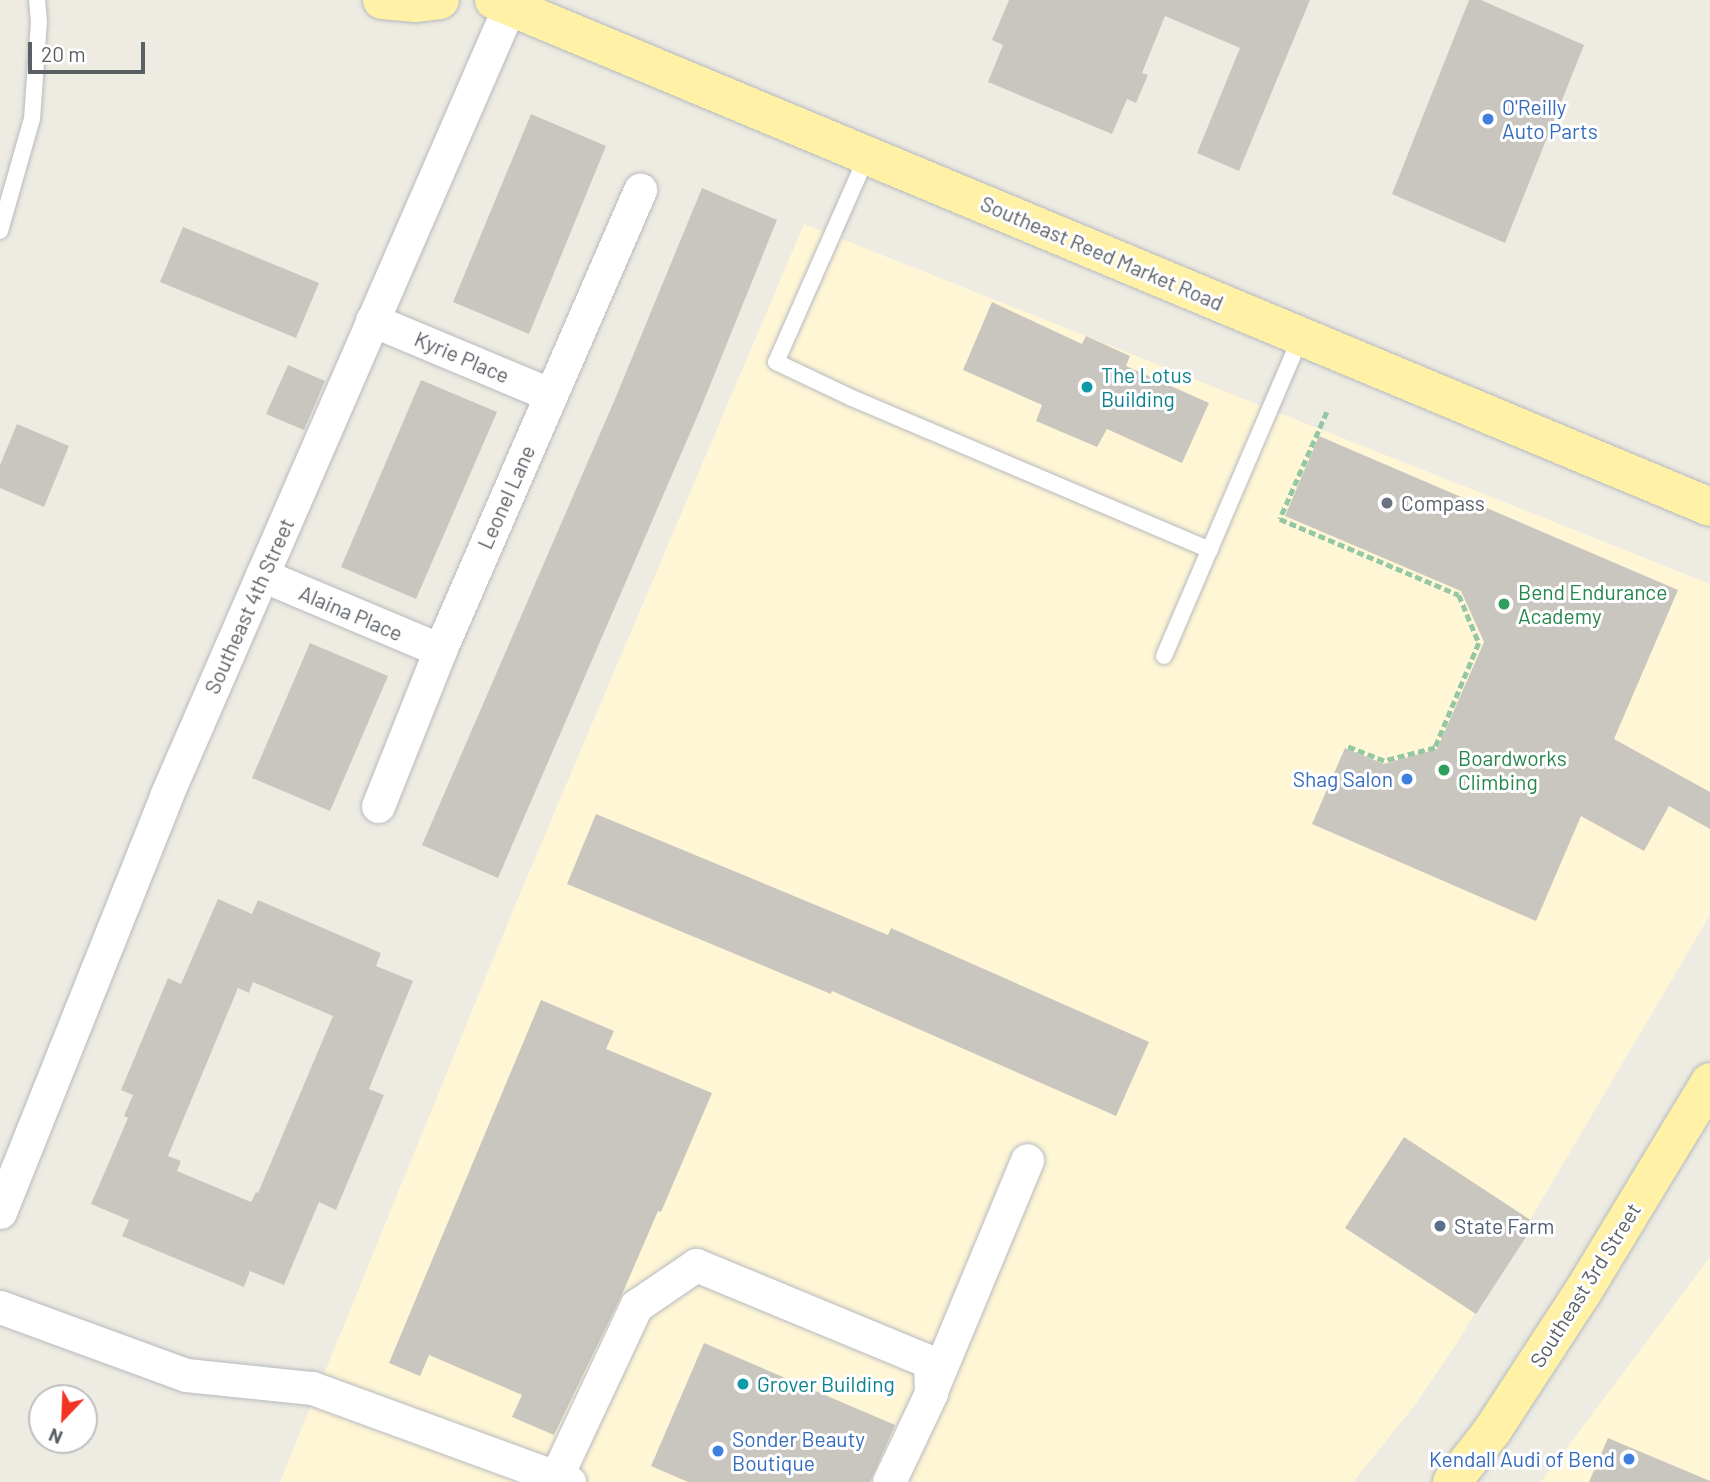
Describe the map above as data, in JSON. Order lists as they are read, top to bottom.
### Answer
{
  "streets": {
    "main road": ["Southeast Reed Market Road", "Southeast 3rd Street"],
    "street": [
      "Kyrie Place",
      "Leonel Lane",
      "Southeast 4th Street",
      "Alaina Place"
    ]
  },
  "crossings": [
    ["Southeast Reed Market Road", "Southeast 4th Street"],
    ["Kyrie Place", "Leonel Lane"],
    ["Kyrie Place", "Southeast 4th Street"],
    ["Leonel Lane", "Alaina Place"],
    ["Southeast 4th Street", "Alaina Place"]
  ],
  "places": [
    "O'Reilly Auto Parts",
    "The Lotus Building",
    "Compass",
    "Bend Endurance Academy",
    "Boardworks Climbing",
    "Shag Salon",
    "State Farm",
    "Grover Building",
    "Sonder Beauty Boutique",
    "Kendall Audi of Bend"
  ],
  "scale_bar": "20 m",
  "north": "bottom left"
}
